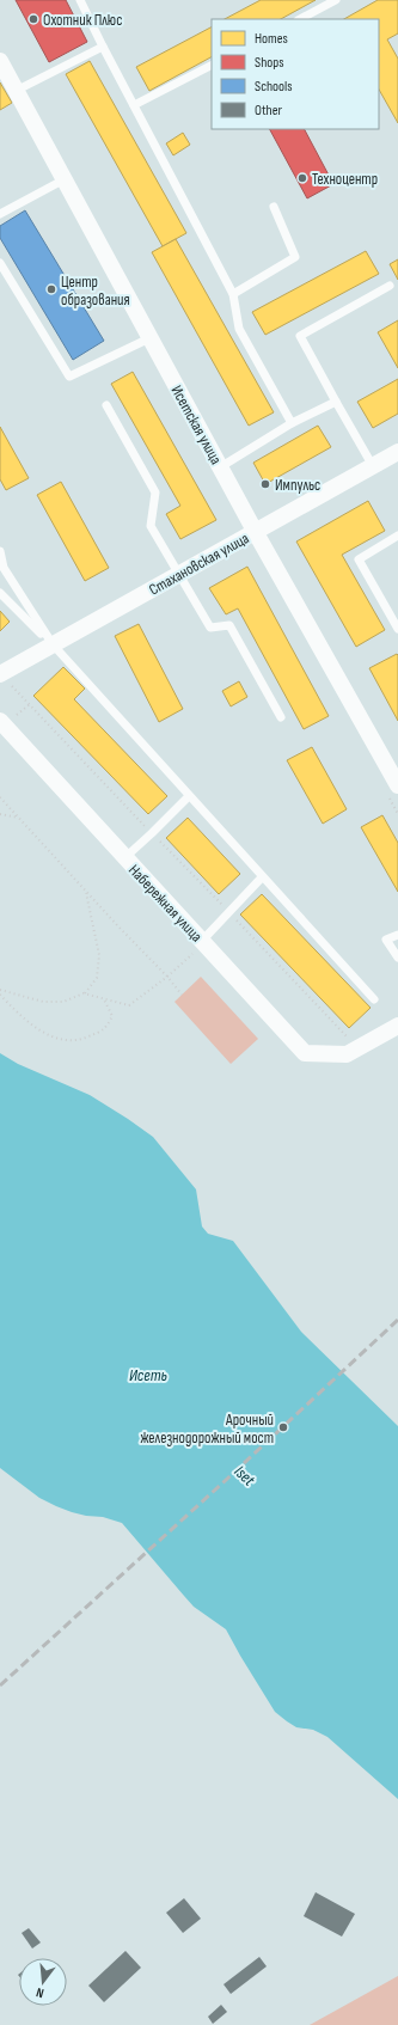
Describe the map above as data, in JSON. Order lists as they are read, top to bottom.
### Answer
{
  "streets": {
    "street": ["Исетская улица", "Стахановская улица", "Набережная улица"]
  },
  "crossings": [
    ["Исетская улица", "Стахановская улица"]
  ],
  "water": ["Исеть", "Iset"],
  "places": [
    "Охотник Плюс",
    "Техноцентр",
    "Центр образования",
    "Импульс",
    "Арочный железнодорожный мост"
  ],
  "legend": [
    "Homes",
    "Shops",
    "Schools",
    "Other"
  ],
  "north": "bottom"
}
